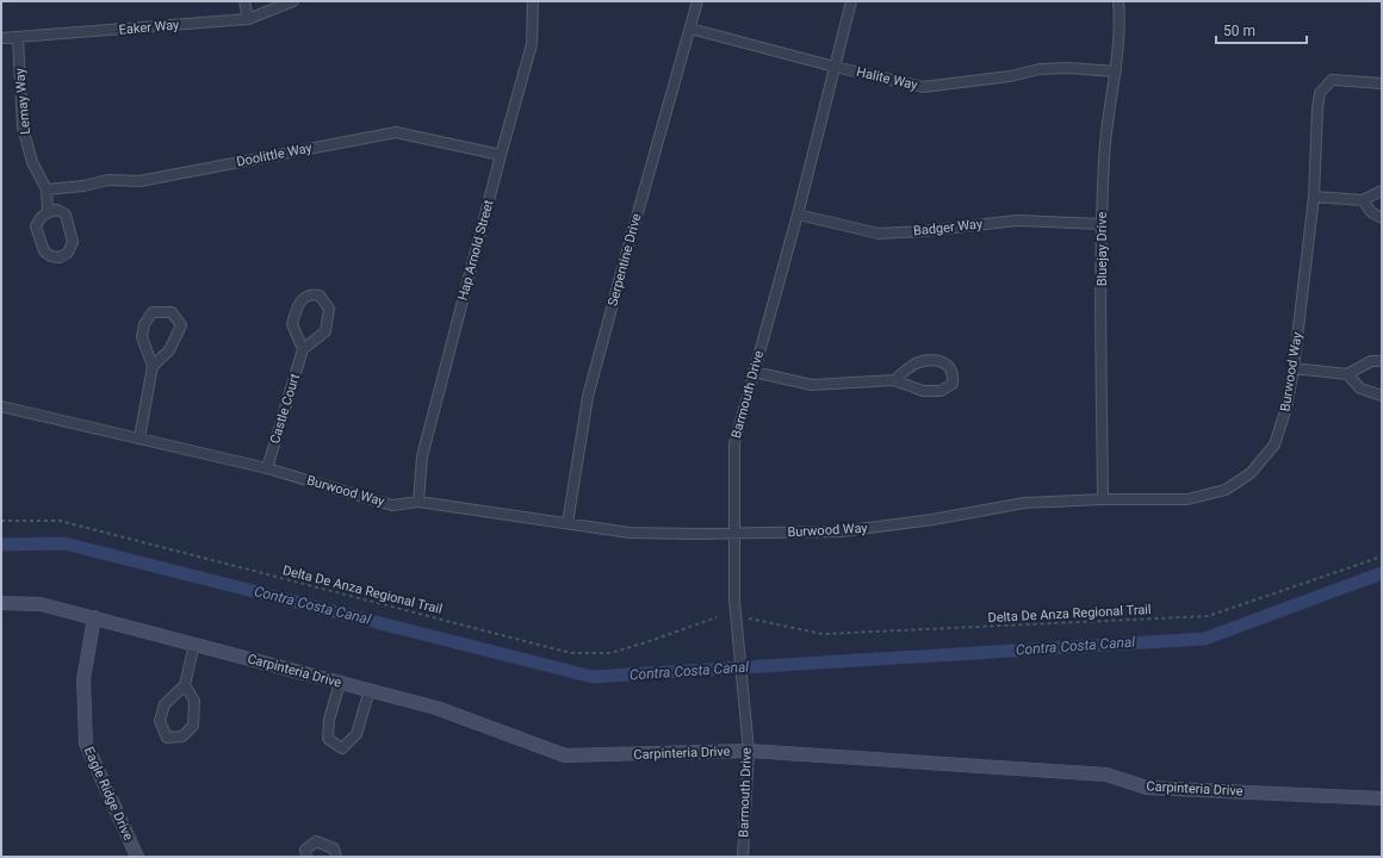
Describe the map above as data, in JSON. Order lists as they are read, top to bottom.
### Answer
{
  "streets": {
    "street": [
      "Eaker Way",
      "Halite Way",
      "Lemay Way",
      "Doolittle Way",
      "Badger Way",
      "Bluejay Drive",
      "Hap Arnold Street",
      "Serpentine Drive",
      "Burwood Way",
      "Barmouth Drive",
      "Castle Court",
      "Carpinteria Drive",
      "Eagle Ridge Drive"
    ],
    "path": ["Delta De Anza Regional Trail"]
  },
  "crossings": [
    ["Eaker Way", "Lemay Way"],
    ["Halite Way", "Bluejay Drive"],
    ["Halite Way", "Serpentine Drive"],
    ["Halite Way", "Barmouth Drive"],
    ["Lemay Way", "Doolittle Way"],
    ["Doolittle Way", "Hap Arnold Street"],
    ["Badger Way", "Bluejay Drive"],
    ["Badger Way", "Barmouth Drive"],
    ["Bluejay Drive", "Burwood Way"],
    ["Hap Arnold Street", "Burwood Way"],
    ["Serpentine Drive", "Burwood Way"],
    ["Burwood Way", "Barmouth Drive"],
    ["Burwood Way", "Castle Court"],
    ["Barmouth Drive", "Carpinteria Drive"],
    ["Carpinteria Drive", "Eagle Ridge Drive"]
  ],
  "water": ["Contra Costa Canal"],
  "scale_bar": "50 m"
}
